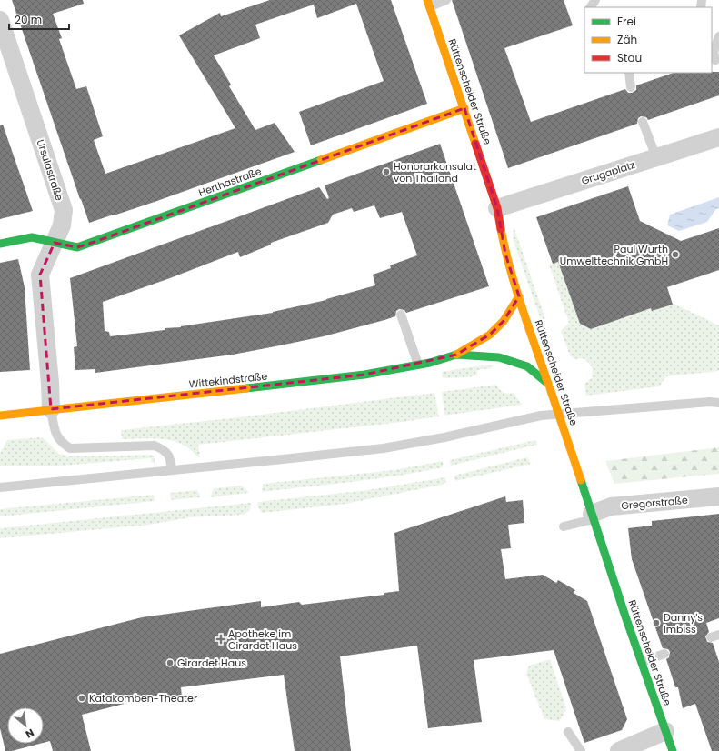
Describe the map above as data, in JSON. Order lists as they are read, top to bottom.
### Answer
{
  "streets": {
    "street": [
      "Rüttenscheider Straße",
      "Ursulastraße",
      "Grugaplatz",
      "Herthastraße",
      "Wittekindstraße",
      "Gregorstraße"
    ]
  },
  "crossings": [
    ["Rüttenscheider Straße", "Grugaplatz"],
    ["Rüttenscheider Straße", "Herthastraße"],
    ["Rüttenscheider Straße", "Wittekindstraße"],
    ["Rüttenscheider Straße", "Gregorstraße"],
    ["Ursulastraße", "Herthastraße"],
    ["Ursulastraße", "Wittekindstraße"]
  ],
  "places": {
    "other": [
      "Honorarkonsulat von Thailand",
      "Paul Wurth Umwelttechnik GmbH",
      "Danny's Imbiss",
      "Girardet Haus",
      "Katakomben-Theater"
    ],
    "health": ["Apotheke im Girardet Haus"]
  },
  "legend": ["Frei", "Zäh", "Stau"],
  "scale_bar": "20 m",
  "north": "bottom right"
}
